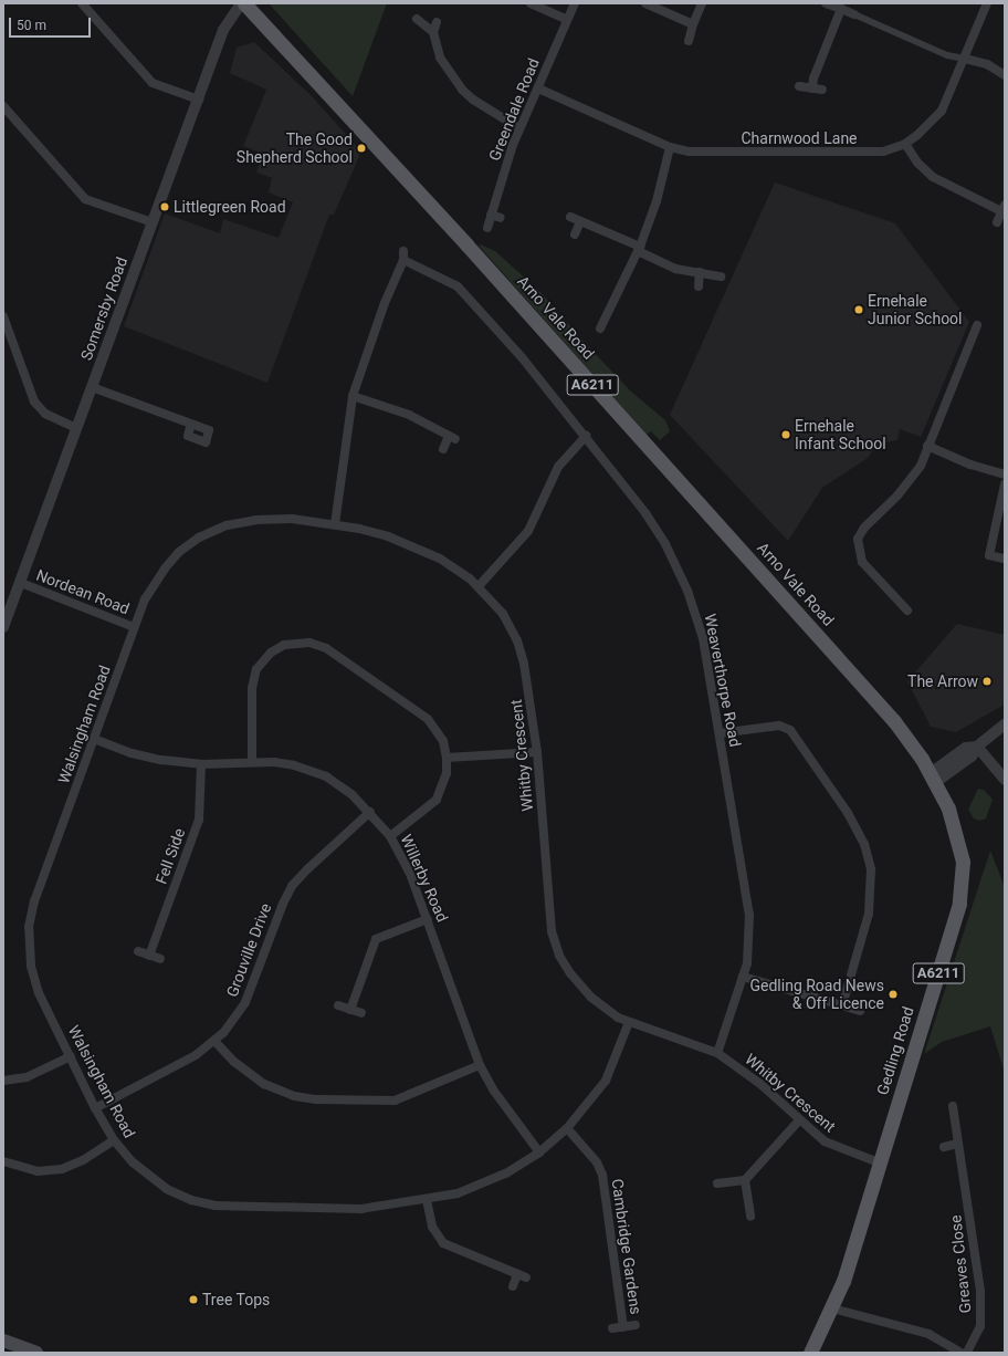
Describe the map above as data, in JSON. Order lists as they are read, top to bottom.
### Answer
{
  "streets": {
    "main road": ["Arno Vale Road", "A6211", "Gedling Road"],
    "street": [
      "Greendale Road",
      "Charnwood Lane",
      "Somersby Road",
      "Nordean Road",
      "Weaverthorpe Road",
      "Walsingham Road",
      "Whitby Crescent",
      "Fell Side",
      "Willerby Road",
      "Grouville Drive",
      "Cambridge Gardens",
      "Greaves Close"
    ]
  },
  "crossings": [
    ["Greendale Road", "Charnwood Lane"],
    ["Somersby Road", "Nordean Road"],
    ["Arno Vale Road", "Gedling Road"],
    ["Nordean Road", "Walsingham Road"],
    ["Nordean Road", "Whitby Crescent"],
    ["Weaverthorpe Road", "Whitby Crescent"],
    ["Walsingham Road", "Whitby Crescent"],
    ["Walsingham Road", "Willerby Road"],
    ["Walsingham Road", "Grouville Drive"],
    ["Walsingham Road", "Cambridge Gardens"],
    ["Whitby Crescent", "Gedling Road"],
    ["Fell Side", "Willerby Road"],
    ["Willerby Road", "Grouville Drive"]
  ],
  "places": [
    "The Good Shepherd School",
    "Littlegreen Road",
    "Ernehale Junior School",
    "Ernehale Infant School",
    "The Arrow",
    "Gedling Road News & Off Licence",
    "Tree Tops"
  ],
  "scale_bar": "50 m"
}
